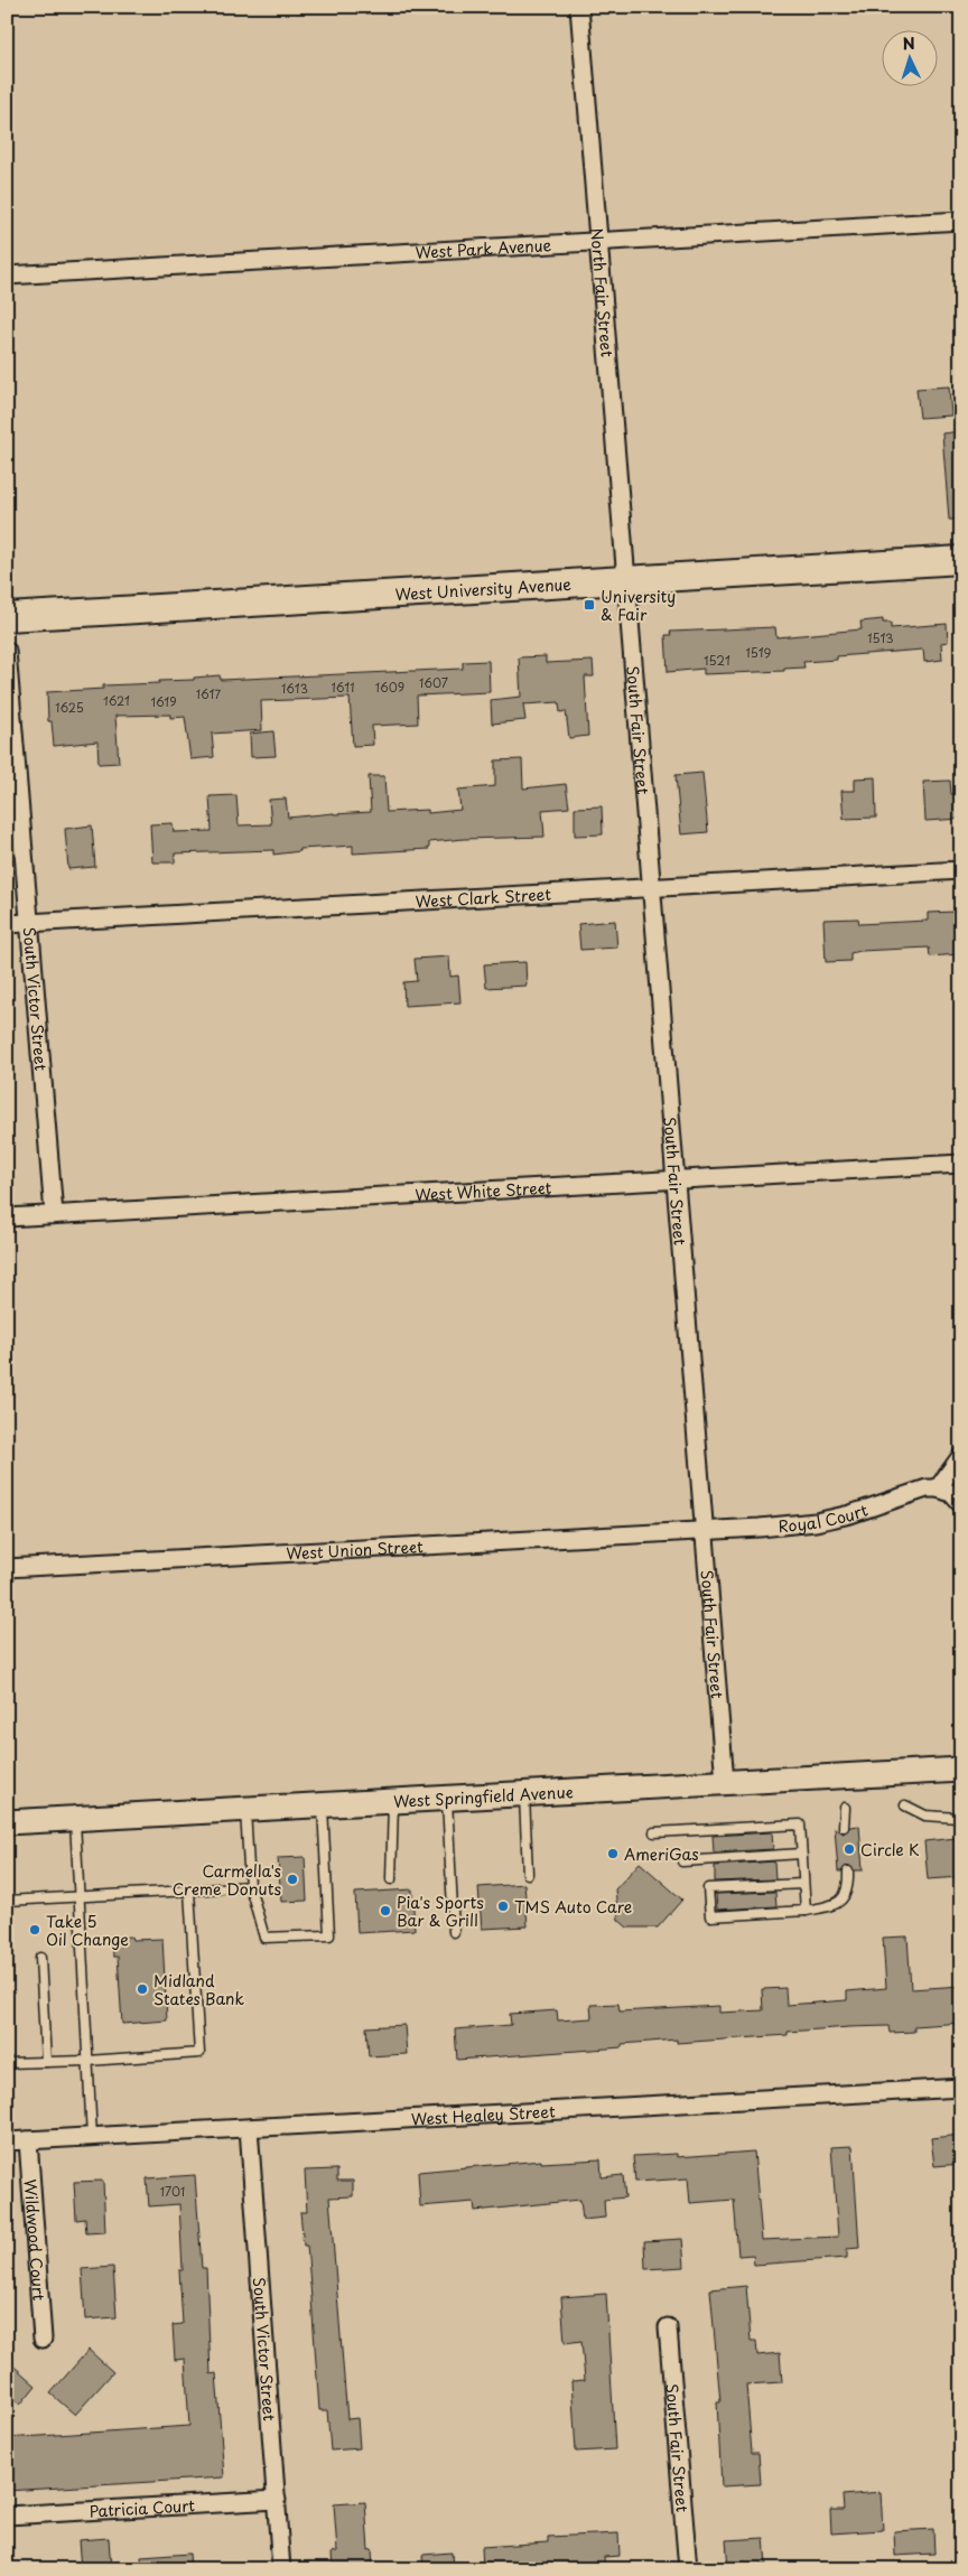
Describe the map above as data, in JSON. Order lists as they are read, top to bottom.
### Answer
{
  "streets": {
    "main road": ["West University Avenue", "West Springfield Avenue"],
    "street": [
      "West Park Avenue",
      "North Fair Street",
      "South Fair Street",
      "West Clark Street",
      "South Victor Street",
      "West White Street",
      "Royal Court",
      "West Union Street",
      "West Healey Street",
      "Wildwood Court",
      "Patricia Court"
    ]
  },
  "crossings": [
    ["West Park Avenue", "North Fair Street"],
    ["North Fair Street", "West University Avenue"],
    ["North Fair Street", "South Fair Street"],
    ["West University Avenue", "South Fair Street"],
    ["South Fair Street", "West Clark Street"],
    ["South Fair Street", "West White Street"],
    ["South Fair Street", "Royal Court"],
    ["South Fair Street", "West Union Street"],
    ["South Fair Street", "West Springfield Avenue"],
    ["West Clark Street", "South Victor Street"],
    ["South Victor Street", "West White Street"],
    ["South Victor Street", "West Healey Street"],
    ["South Victor Street", "Patricia Court"],
    ["Royal Court", "West Union Street"],
    ["West Healey Street", "Wildwood Court"]
  ],
  "places": {
    "transit": ["University & Fair"],
    "other": [
      "Circle K",
      "AmeriGas",
      "Carmella's Creme Donuts",
      "TMS Auto Care",
      "Pia's Sports Bar & Grill",
      "Take 5 Oil Change",
      "Midland States Bank"
    ]
  },
  "house_numbers": [
    "1513",
    "1519",
    "1521",
    "1607",
    "1611",
    "1609",
    "1613",
    "1617",
    "1621",
    "1619",
    "1625",
    "1701"
  ],
  "north": "top"
}
